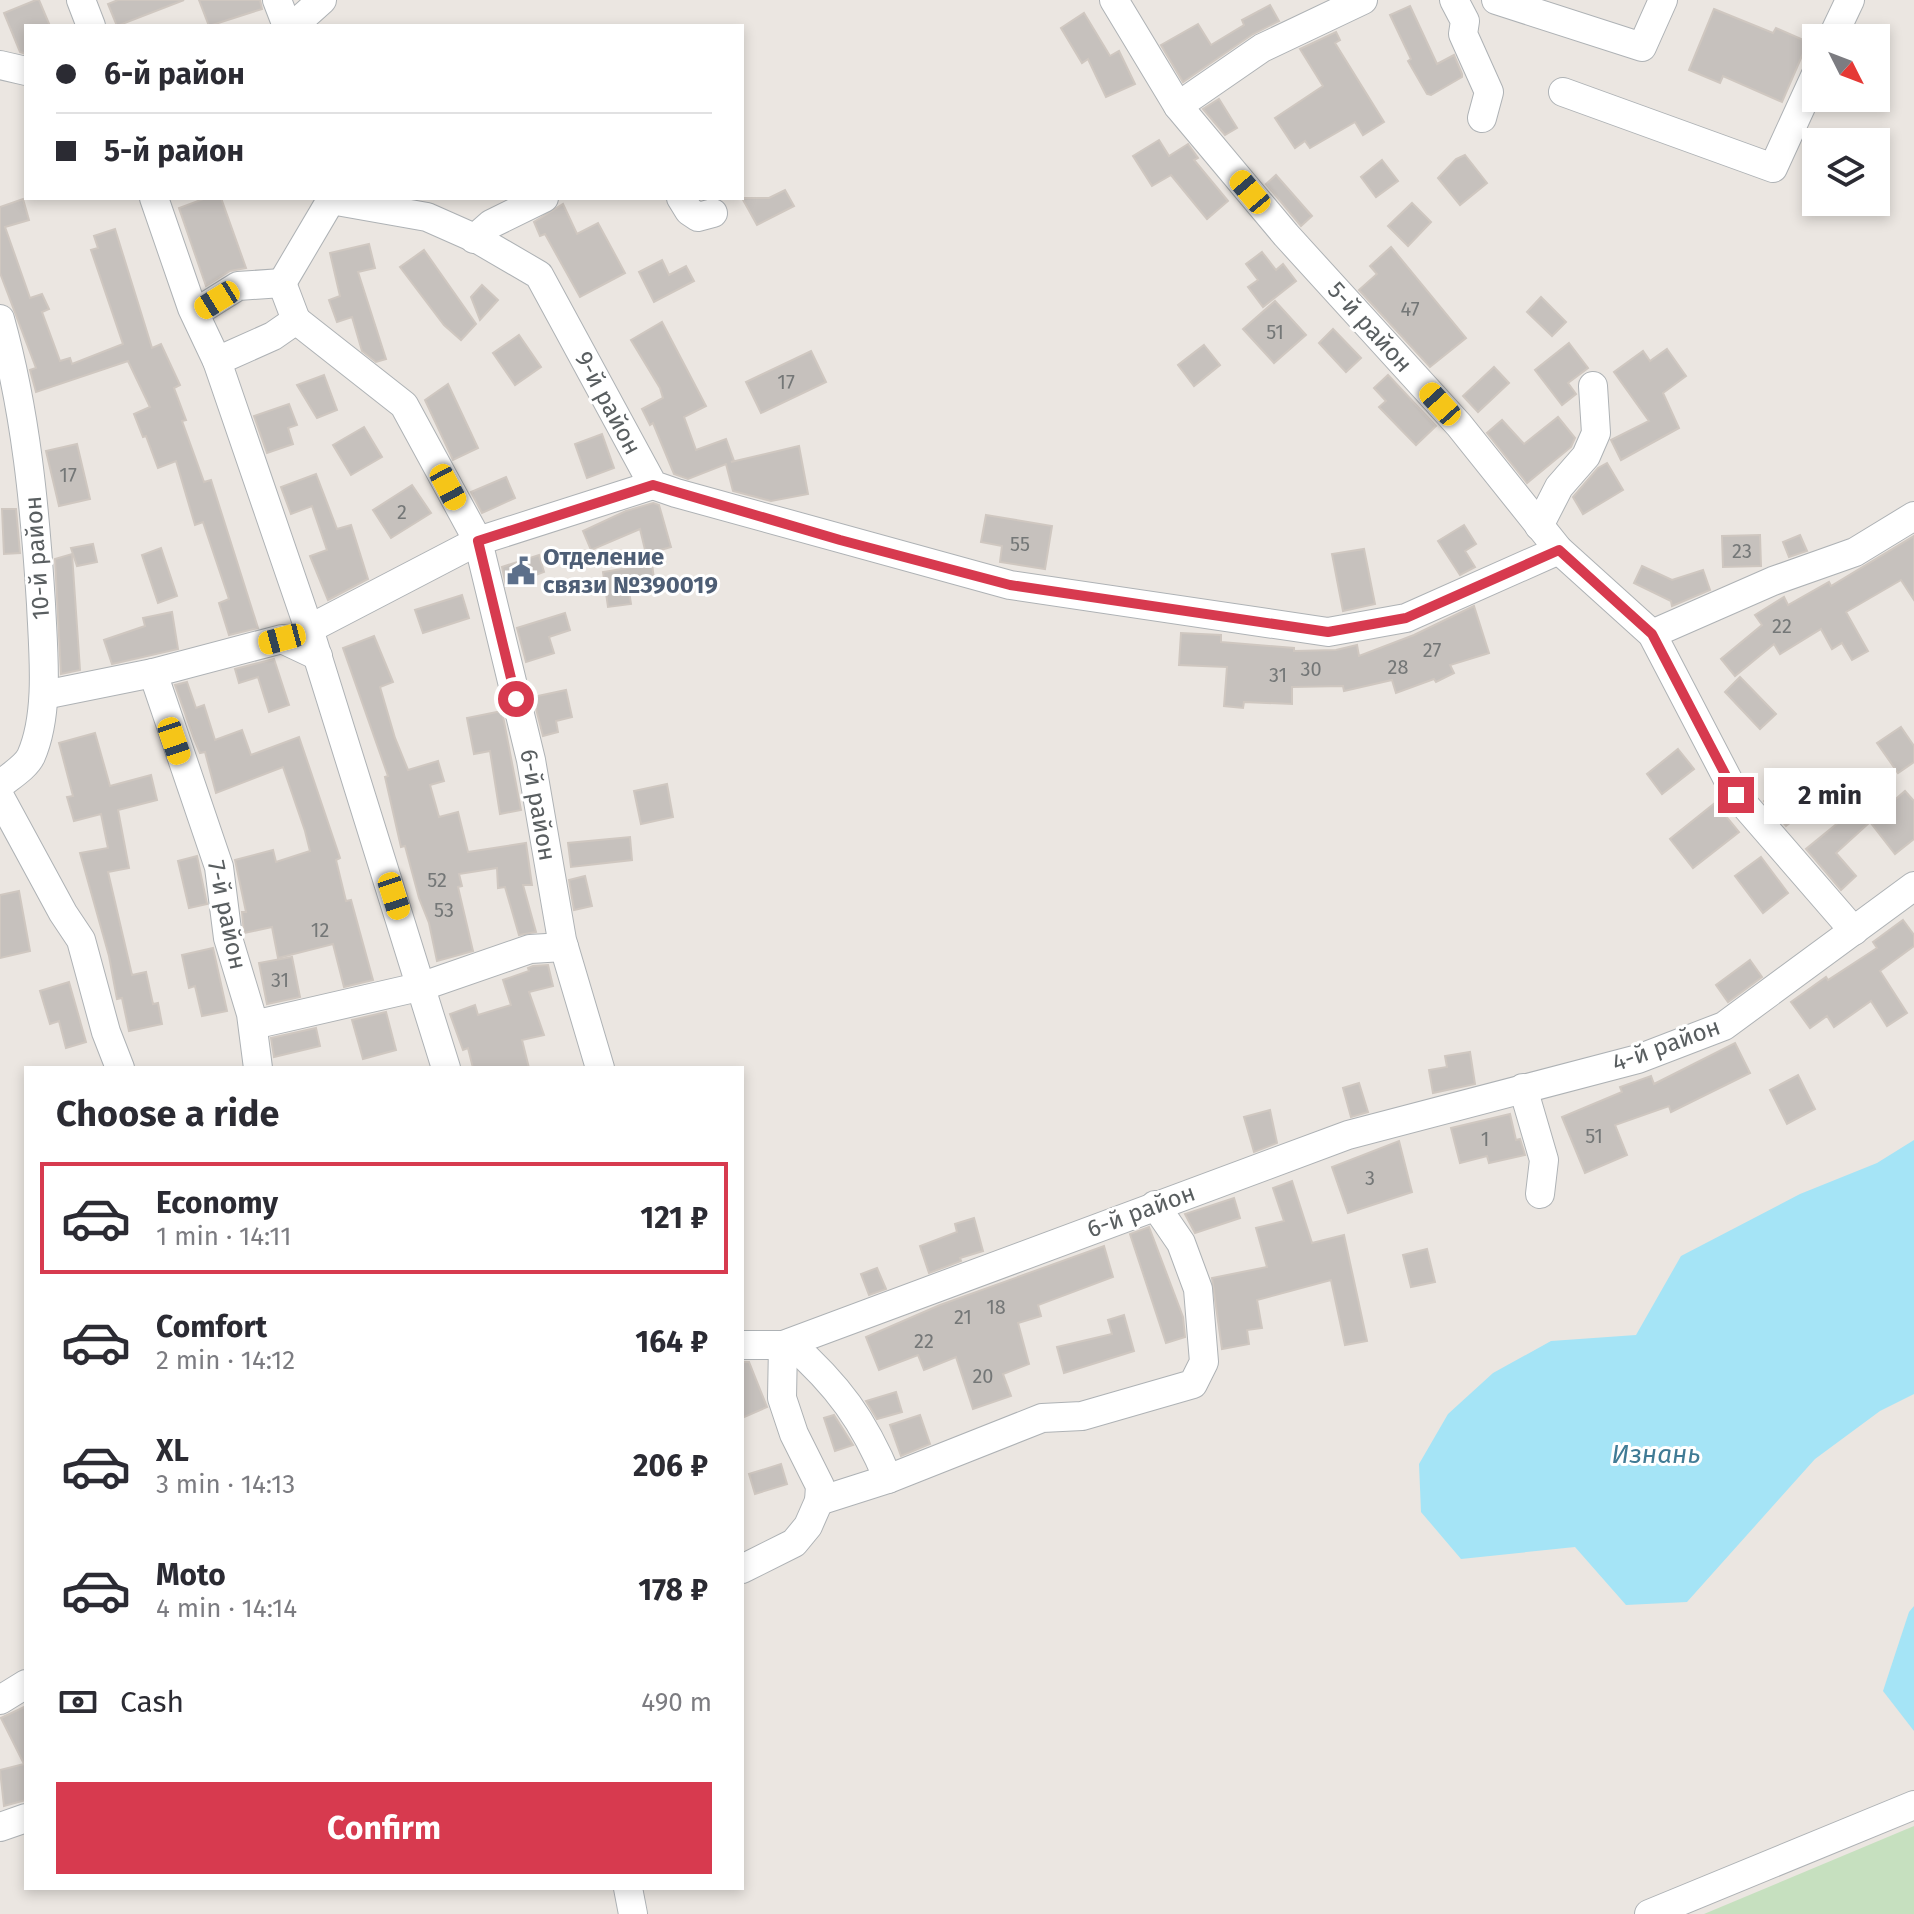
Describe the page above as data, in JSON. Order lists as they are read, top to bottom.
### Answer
{
  "streets": {
    "street": [
      "5-й район",
      "9-й район",
      "10-й район",
      "6-й район",
      "7-й район",
      "4-й район"
    ]
  },
  "crossings": [
    ["5-й район", "4-й район"],
    ["6-й район", "4-й район"]
  ],
  "water": ["Изнань"],
  "places": {
    "public building": ["Отделение связи №390019"]
  },
  "house_numbers": [
    "47",
    "51",
    "17",
    "17",
    "2",
    "55",
    "23",
    "22",
    "27",
    "28",
    "30",
    "31",
    "52",
    "53",
    "12",
    "31",
    "51",
    "1",
    "3",
    "18",
    "21",
    "22",
    "20"
  ],
  "north": "bottom right",
  "page": {
    "banner": ["6-й район", "5-й район"],
    "bubble": "2 min",
    "heading": "Choose a ride",
    "list": [
      {
        "name": "Economy",
        "note": "1 min · 14:11",
        "value": "121 ₽"
      },
      {
        "name": "Comfort",
        "note": "2 min · 14:12",
        "value": "164 ₽"
      },
      {
        "name": "XL",
        "note": "3 min · 14:13",
        "value": "206 ₽"
      },
      {
        "name": "Moto",
        "note": "4 min · 14:14",
        "value": "178 ₽"
      }
    ],
    "pay": ["Cash", "490 m"],
    "buttons": "Confirm"
  }
}
